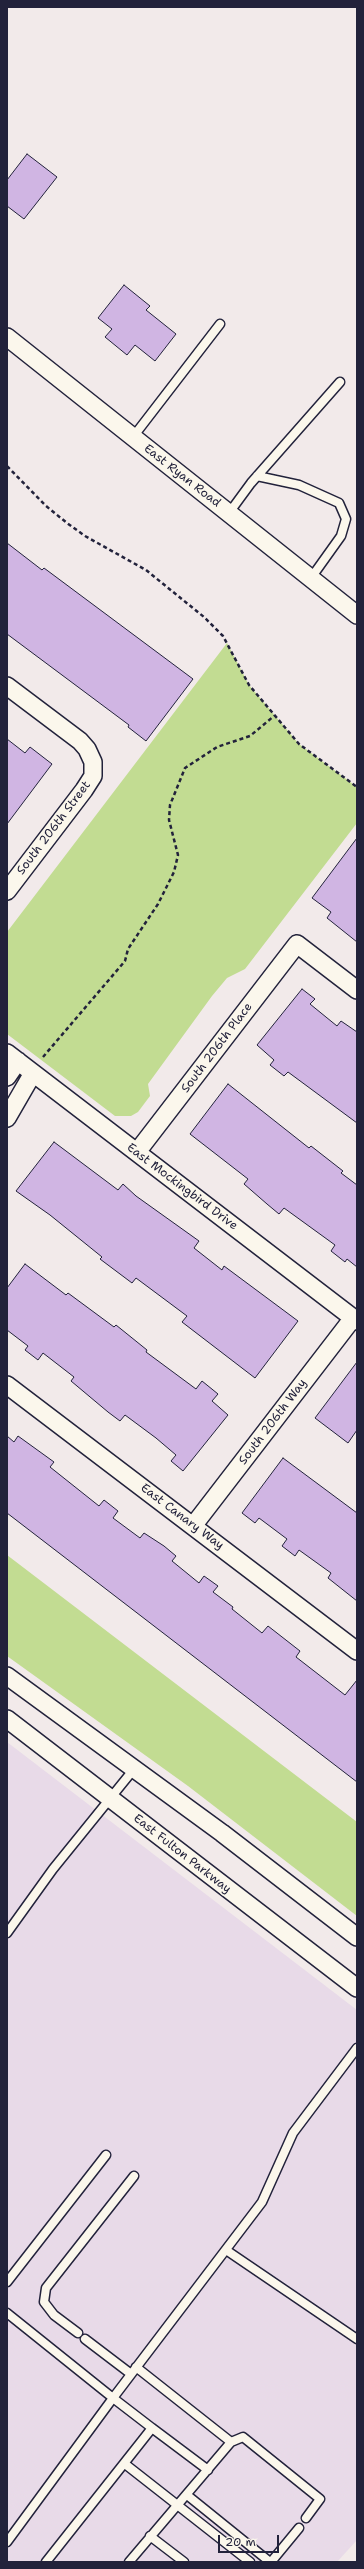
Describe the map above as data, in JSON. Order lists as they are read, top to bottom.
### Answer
{
  "streets": {
    "street": [
      "East Ryan Road",
      "South 206th Street",
      "South 206th Place",
      "East Mockingbird Drive",
      "South 206th Way",
      "East Canary Way",
      "East Fulton Parkway"
    ]
  },
  "crossings": [
    ["South 206th Place", "East Mockingbird Drive"],
    ["East Mockingbird Drive", "South 206th Way"],
    ["South 206th Way", "East Canary Way"]
  ],
  "scale_bar": "20 m"
}
